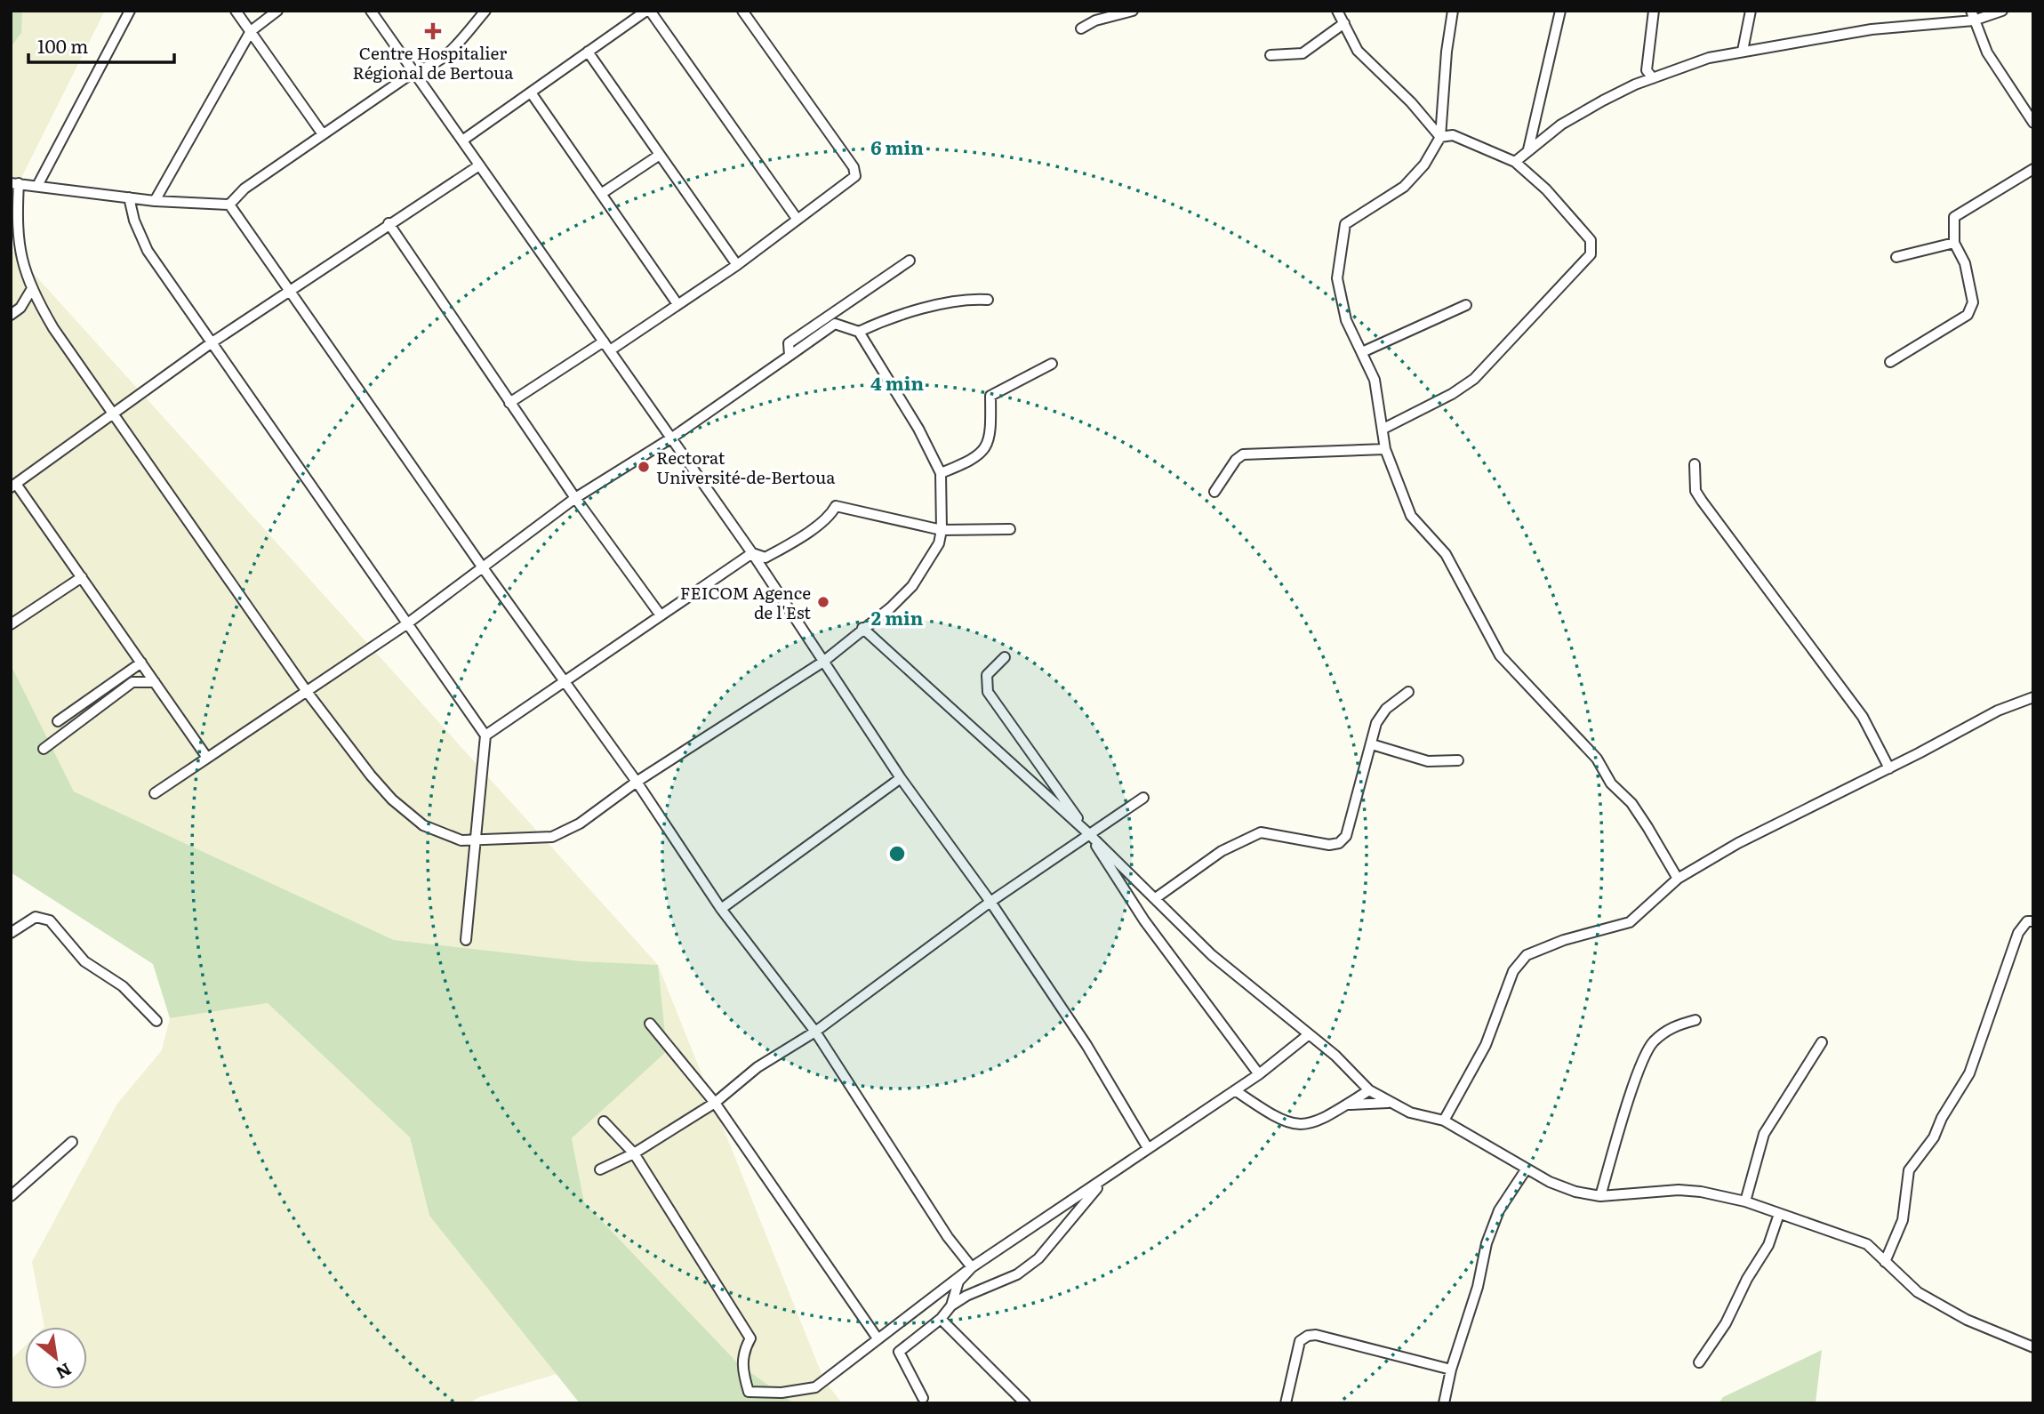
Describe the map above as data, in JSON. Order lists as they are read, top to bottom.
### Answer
{
  "places": {
    "health": ["Centre Hospitalier Régional de Bertoua"],
    "other": ["Rectorat Université-de-Bertoua", "FEICOM Agence de l'Est"]
  },
  "scale_bar": "100 m",
  "north": "bottom right",
  "rings": ["6 min", "4 min", "2 min"]
}
